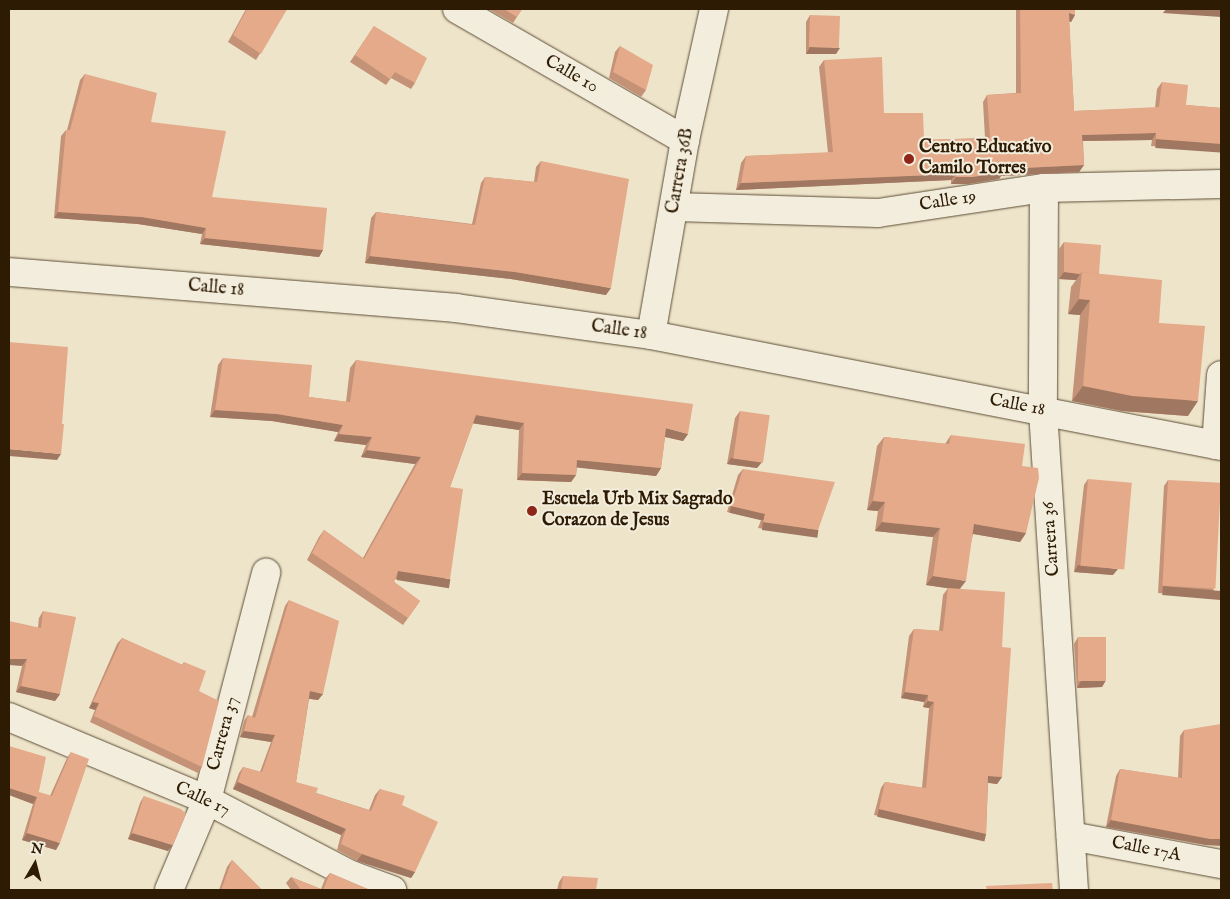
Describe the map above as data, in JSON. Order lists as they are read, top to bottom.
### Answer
{
  "streets": {
    "street": [
      "Calle 10",
      "Carrera 36B",
      "Calle 19",
      "Calle 18",
      "Carrera 36",
      "Carrera 37",
      "Calle 17",
      "Calle 17A"
    ]
  },
  "crossings": [
    ["Calle 10", "Carrera 36B"],
    ["Carrera 36B", "Calle 19"],
    ["Carrera 36B", "Calle 18"],
    ["Calle 19", "Carrera 36"],
    ["Calle 18", "Carrera 36"],
    ["Carrera 36", "Calle 17A"],
    ["Carrera 37", "Calle 17"]
  ],
  "places": ["Centro Educativo Camilo Torres", "Escuela Urb Mix Sagrado Corazon de Jesus"],
  "north": "top"
}
